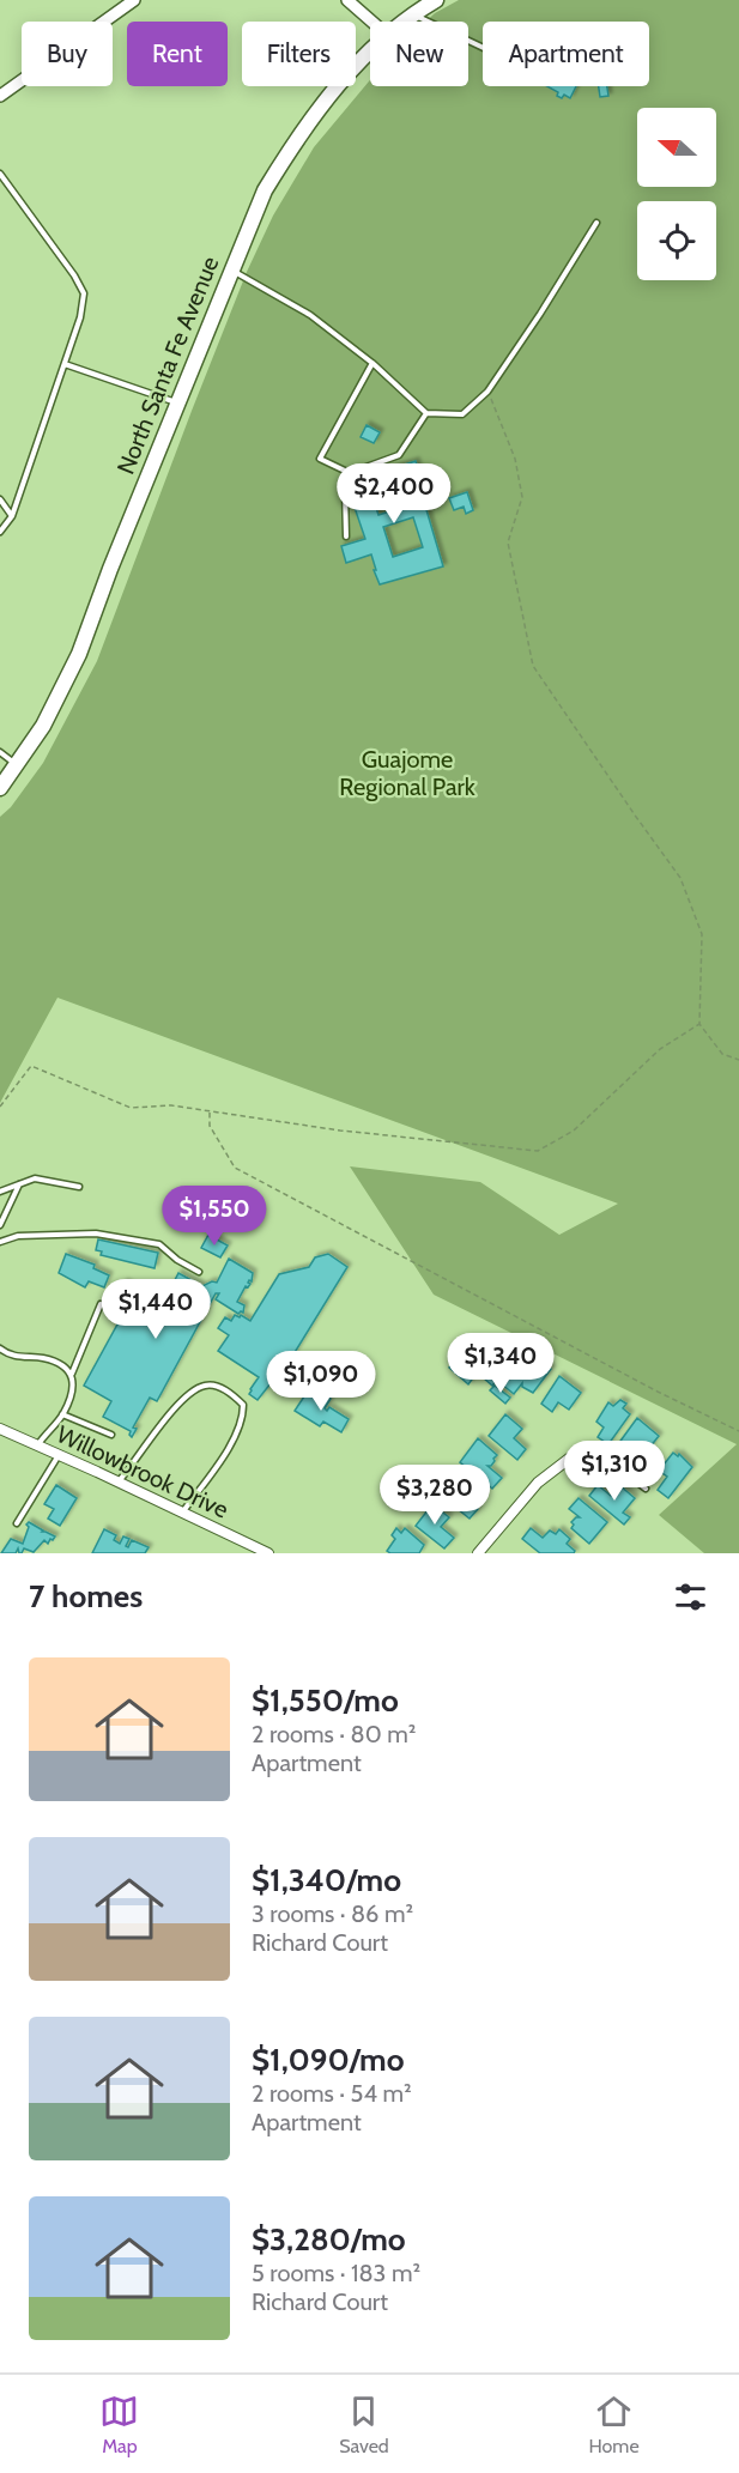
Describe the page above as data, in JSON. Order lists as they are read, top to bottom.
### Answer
{
  "streets": {
    "main road": ["North Santa Fe Avenue"],
    "street": ["Willowbrook Drive"]
  },
  "parks": ["Guajome Regional Park"],
  "north": "left",
  "page": {
    "chip": [
      "Buy",
      "Rent",
      "Filters",
      "New",
      "Apartment"
    ],
    "price": [
      "$2,400",
      "$1,550",
      "$1,440",
      "$1,340",
      "$1,090",
      "$1,310",
      "$3,280"
    ],
    "heading": "7 homes",
    "list": [
      {
        "name": "$1,550/mo",
        "note": "2 rooms · 80 m² · Apartment"
      },
      {
        "name": "$1,340/mo",
        "note": "3 rooms · 86 m² · Richard Court"
      },
      {
        "name": "$1,090/mo",
        "note": "2 rooms · 54 m² · Apartment"
      },
      {
        "name": "$3,280/mo",
        "note": "5 rooms · 183 m² · Richard Court"
      }
    ],
    "tabs": ["Map", "Saved", "Home"]
  }
}
